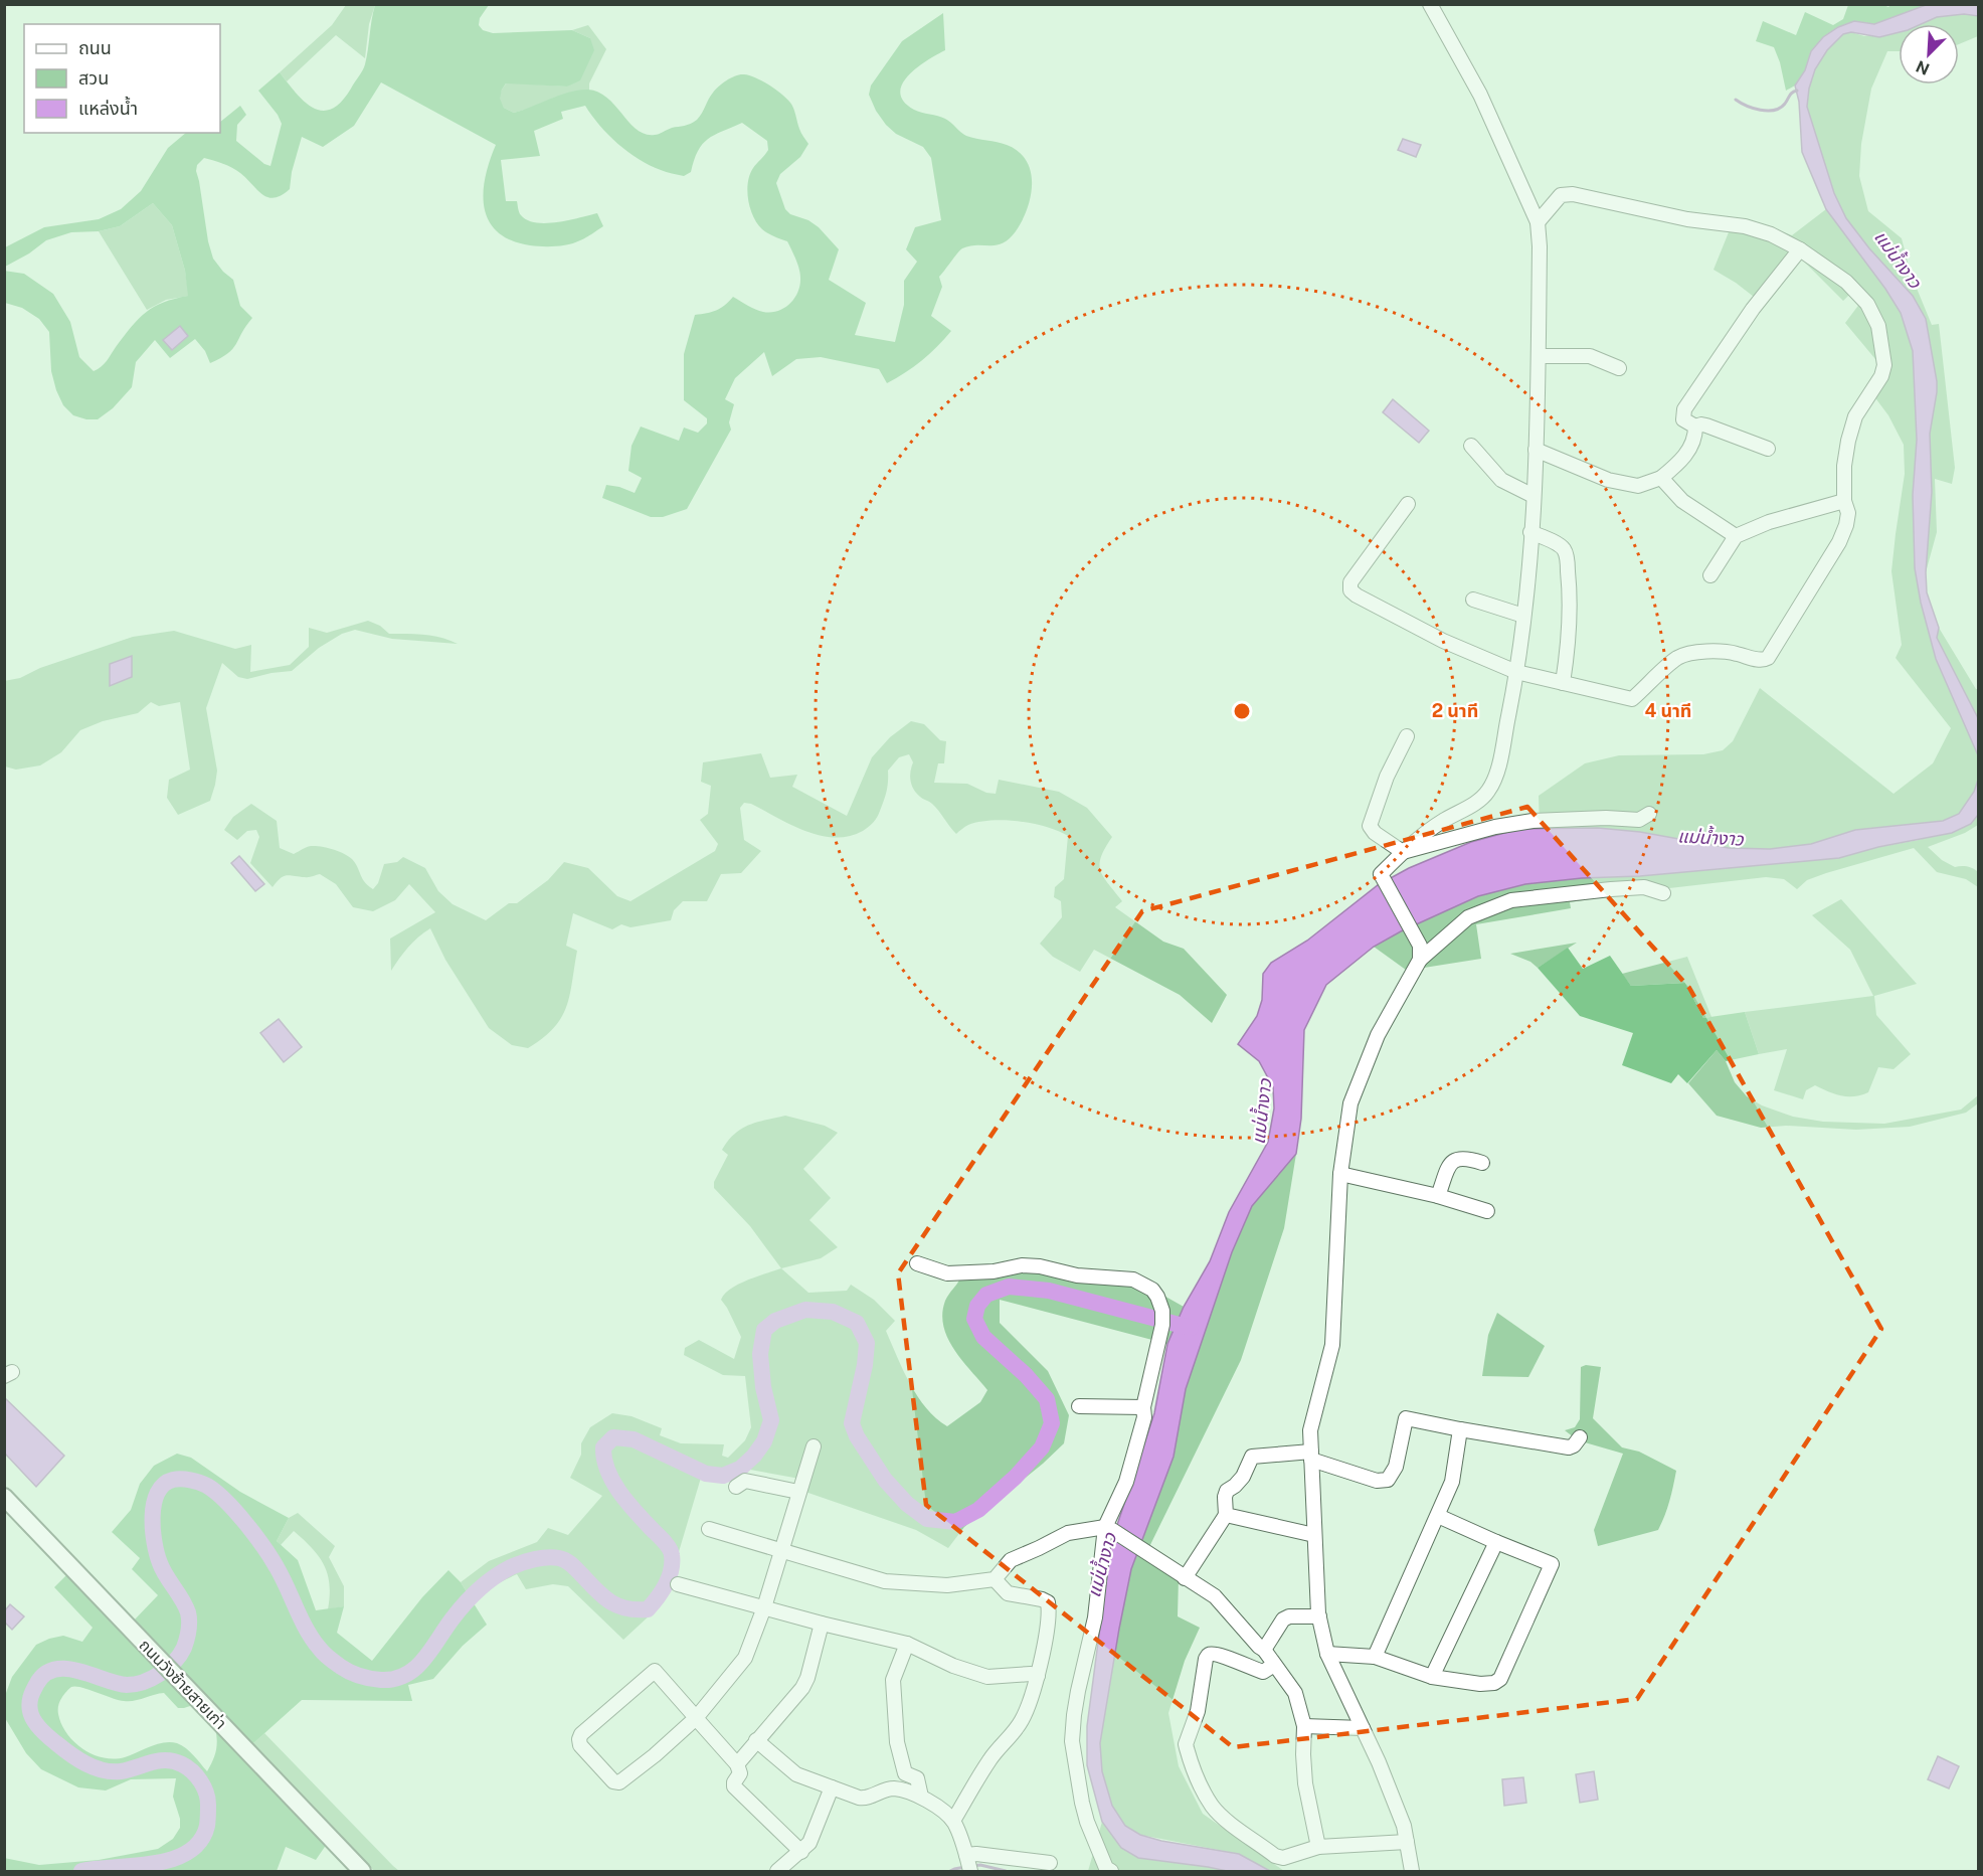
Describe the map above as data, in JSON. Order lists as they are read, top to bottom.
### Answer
{
  "streets": {
    "main road": ["ถนนวังซ้ายสายเก่า"]
  },
  "water": ["แม่น้ำงาว"],
  "legend": ["ถนน", "สวน", "แหล่งน้ำ"],
  "north": "bottom left",
  "rings": ["2 นาที", "4 นาที"]
}
